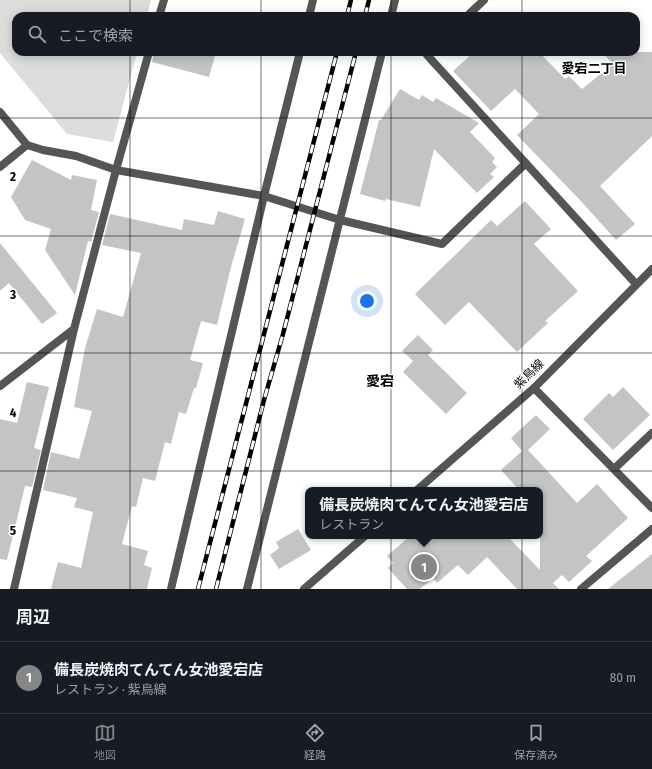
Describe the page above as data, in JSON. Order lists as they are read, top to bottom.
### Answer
{
  "streets": {
    "street": ["紫鳥線"]
  },
  "districts": ["愛宕二丁目", "愛宕"],
  "page": {
    "search": "ここで検索",
    "popup": ["備長炭焼肉てんてん女池愛宕店", "レストラン"],
    "pins": "1",
    "heading": "周辺",
    "list": [
      {
        "mark": "1",
        "name": "備長炭焼肉てんてん女池愛宕店",
        "note": "レストラン · 紫鳥線",
        "value": "80 m"
      }
    ],
    "nav": ["地図", "経路", "保存済み"]
  },
  "grid": {
    "rows": [
      "2",
      "3",
      "4",
      "5"
    ]
  }
}
